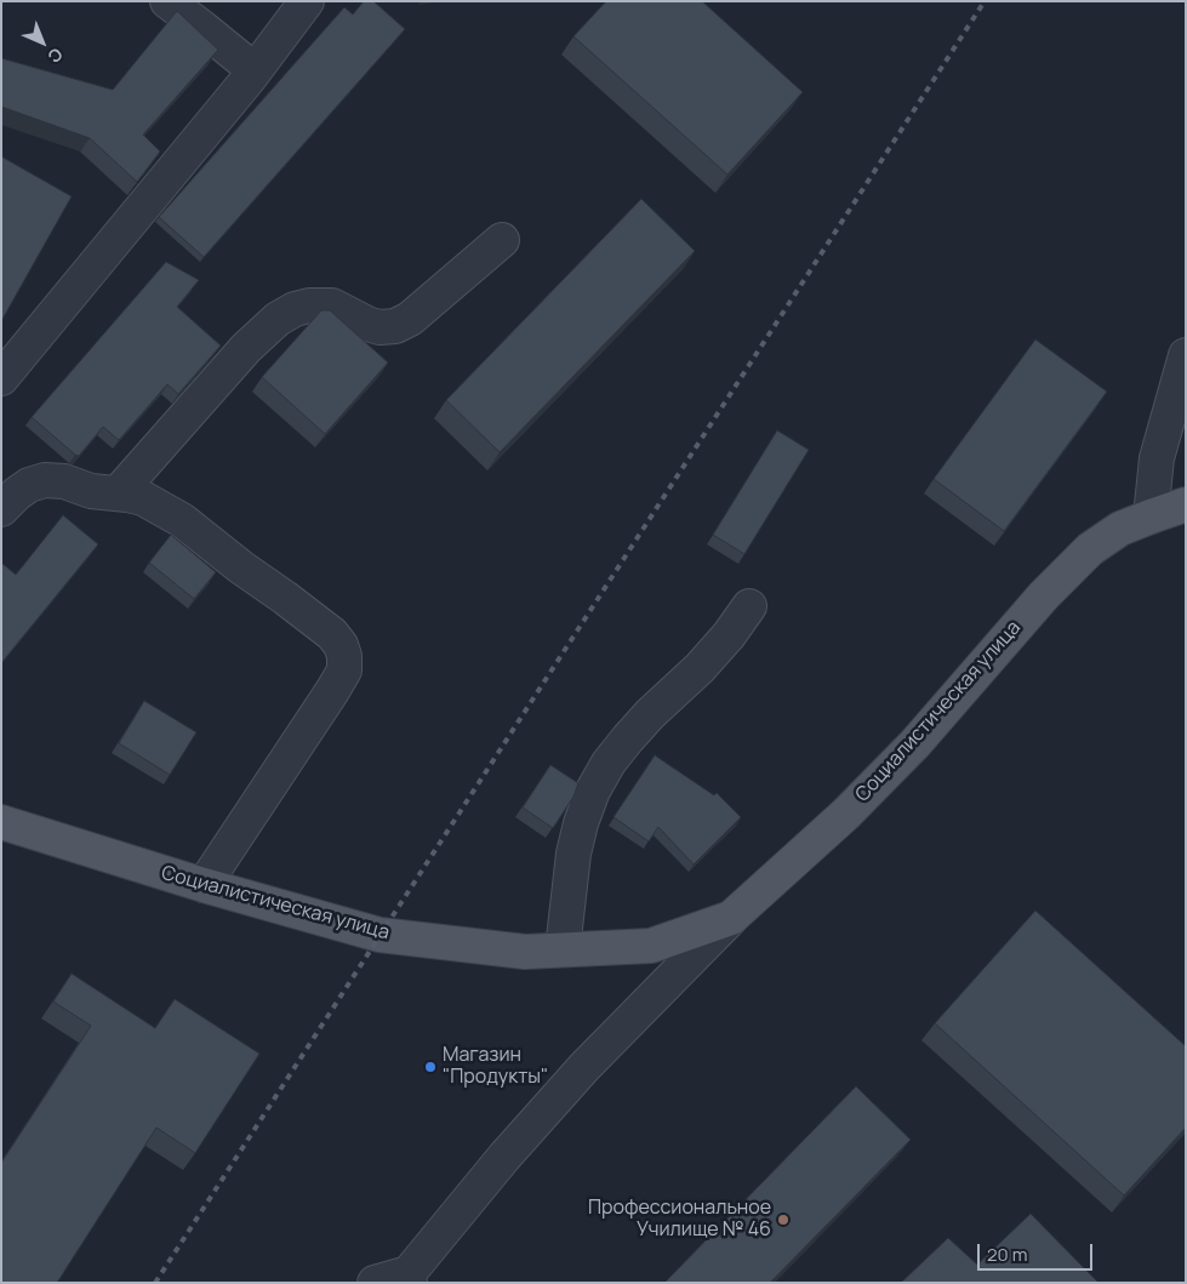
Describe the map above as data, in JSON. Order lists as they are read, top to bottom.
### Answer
{
  "streets": {
    "main road": ["Социалистическая улица"]
  },
  "places": ["Магазин \"Продукты\"", "Профессиональное Училище № 46"],
  "scale_bar": "20 m",
  "north": "bottom right"
}
